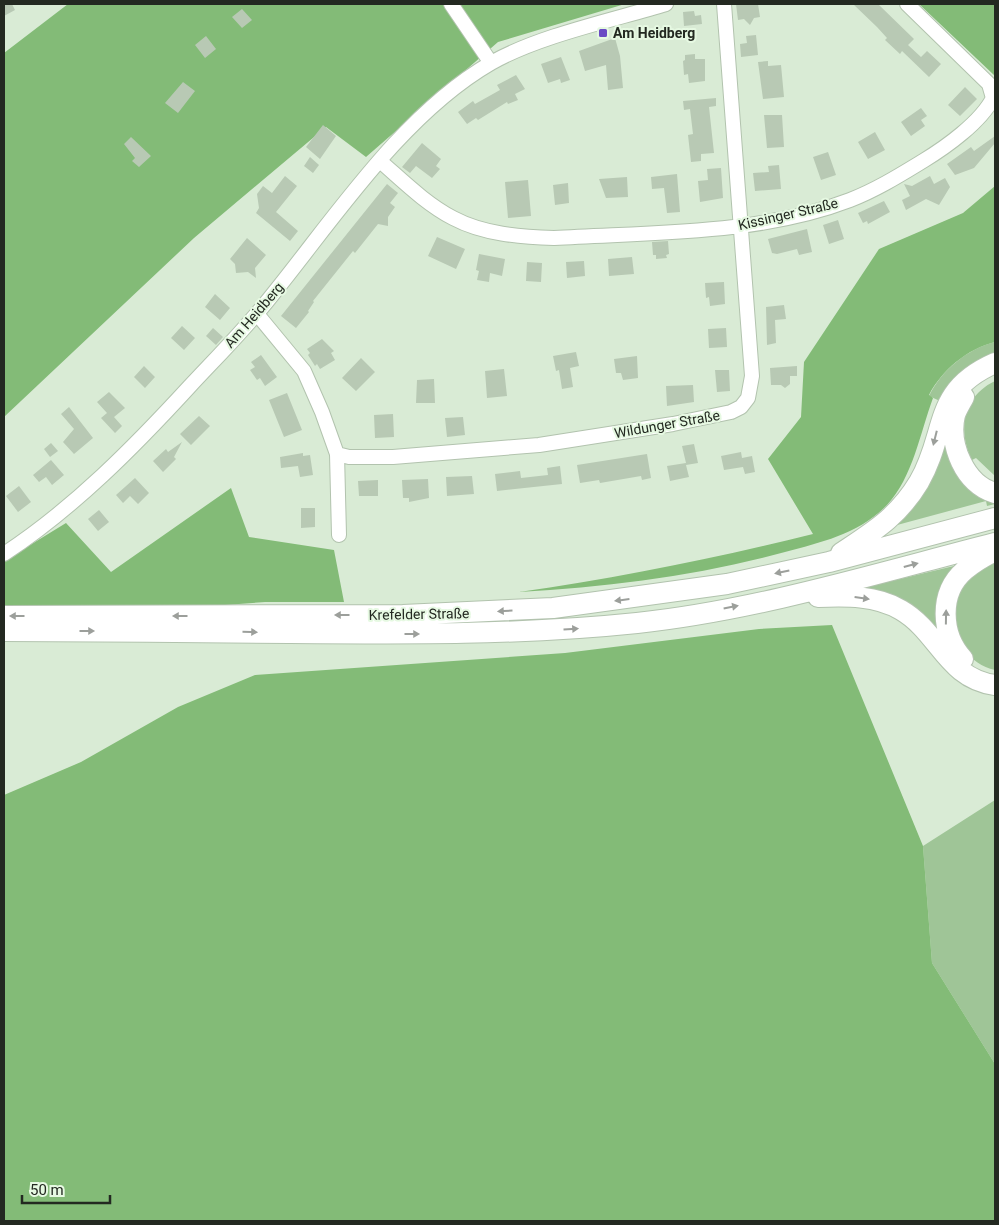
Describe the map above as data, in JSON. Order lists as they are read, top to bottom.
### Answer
{
  "streets": {
    "highway": ["Krefelder Straße"],
    "street": ["Kissinger Straße", "Am Heidberg", "Wildunger Straße"]
  },
  "crossings": [
    ["Kissinger Straße", "Am Heidberg"],
    ["Kissinger Straße", "Wildunger Straße"]
  ],
  "places": {
    "transit": ["Am Heidberg"]
  },
  "scale_bar": "50 m"
}
